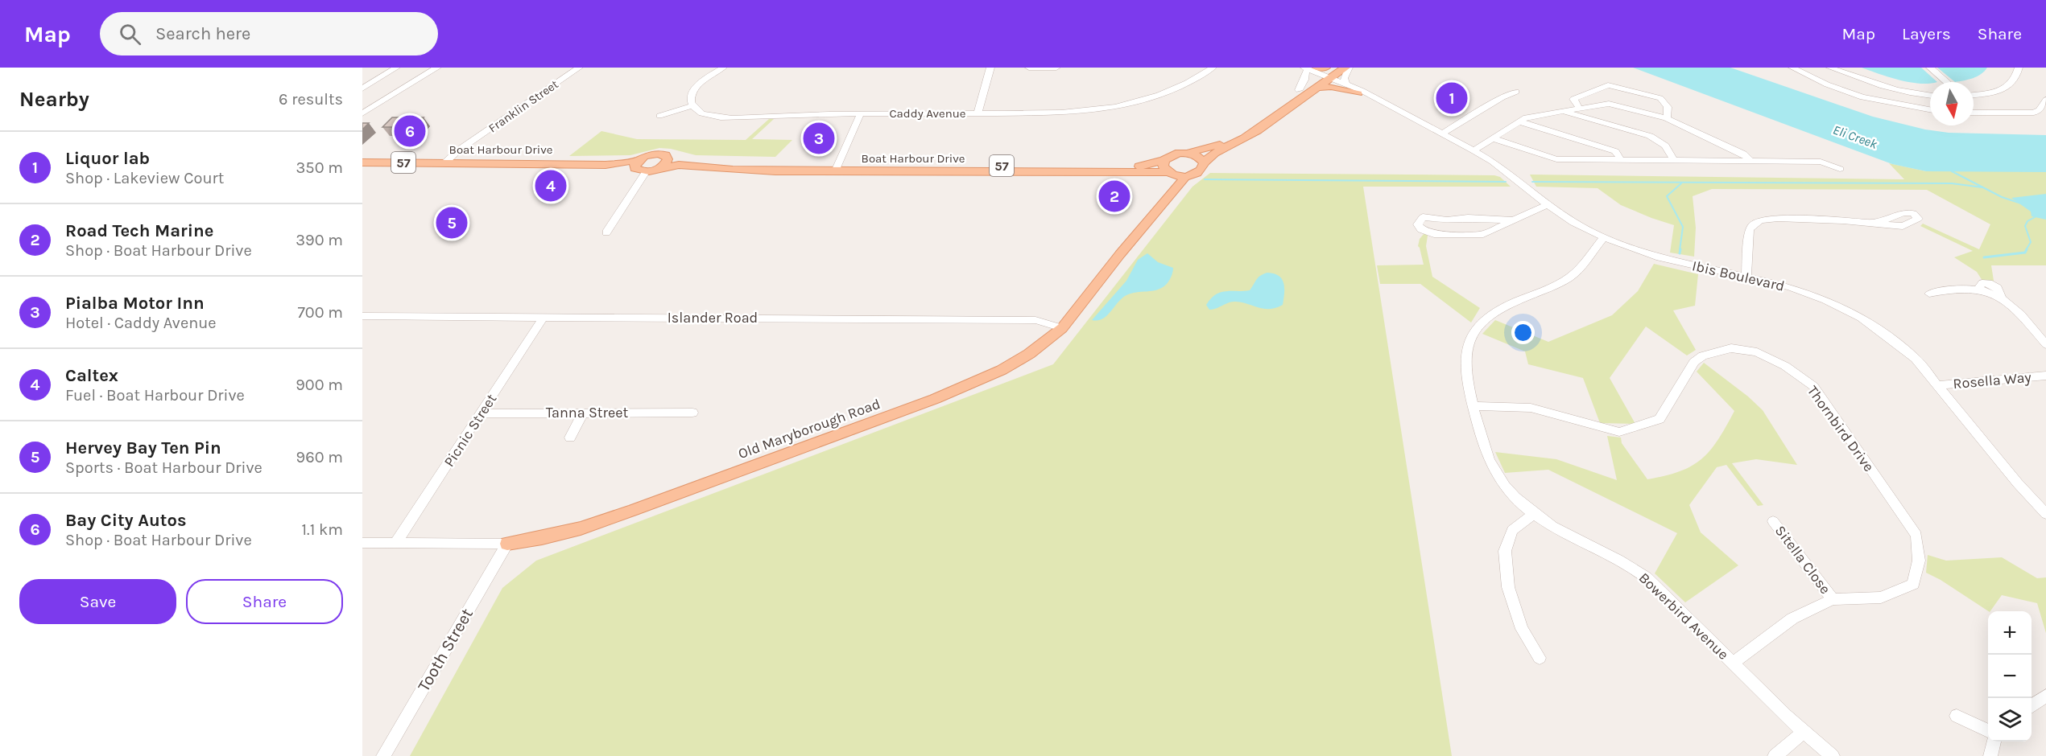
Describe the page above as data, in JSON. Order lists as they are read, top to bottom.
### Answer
{
  "streets": {
    "main road": ["Boat Harbour Drive", "57", "Old Maryborough Road"],
    "street": [
      "Franklin Street",
      "Caddy Avenue",
      "Ibis Boulevard",
      "Islander Road",
      "Rosella Way",
      "Tanna Street",
      "Thornbird Drive",
      "Picnic Street",
      "Sitella Close",
      "Bowerbird Avenue",
      "Tooth Street"
    ]
  },
  "crossings": [
    ["Franklin Street", "Boat Harbour Drive"],
    ["Boat Harbour Drive", "57"],
    ["Boat Harbour Drive", "Old Maryborough Road"],
    ["57", "Ibis Boulevard"],
    ["57", "Old Maryborough Road"],
    ["Ibis Boulevard", "Rosella Way"],
    ["Ibis Boulevard", "Bowerbird Avenue"],
    ["Islander Road", "Old Maryborough Road"],
    ["Islander Road", "Picnic Street"],
    ["Tanna Street", "Picnic Street"],
    ["Old Maryborough Road", "Picnic Street"],
    ["Old Maryborough Road", "Tooth Street"],
    ["Thornbird Drive", "Sitella Close"],
    ["Thornbird Drive", "Bowerbird Avenue"]
  ],
  "water": ["Eli Creek"],
  "north": "bottom",
  "page": {
    "header": "Map",
    "search": "Search here",
    "nav": ["Map", "Layers", "Share"],
    "heading": ["Nearby", "6 results"],
    "pins": [
      "1",
      "6",
      "3",
      "4",
      "2",
      "5"
    ],
    "list": [
      {
        "mark": "1",
        "name": "Liquor lab",
        "note": "Shop · Lakeview Court",
        "value": "350 m"
      },
      {
        "mark": "2",
        "name": "Road Tech Marine",
        "note": "Shop · Boat Harbour Drive",
        "value": "390 m"
      },
      {
        "mark": "3",
        "name": "Pialba Motor Inn",
        "note": "Hotel · Caddy Avenue",
        "value": "700 m"
      },
      {
        "mark": "4",
        "name": "Caltex",
        "note": "Fuel · Boat Harbour Drive",
        "value": "900 m"
      },
      {
        "mark": "5",
        "name": "Hervey Bay Ten Pin",
        "note": "Sports · Boat Harbour Drive",
        "value": "960 m"
      },
      {
        "mark": "6",
        "name": "Bay City Autos",
        "note": "Shop · Boat Harbour Drive",
        "value": "1.1 km"
      }
    ],
    "buttons": ["Save", "Share"],
    "map_buttons": ["+", "−"]
  }
}
